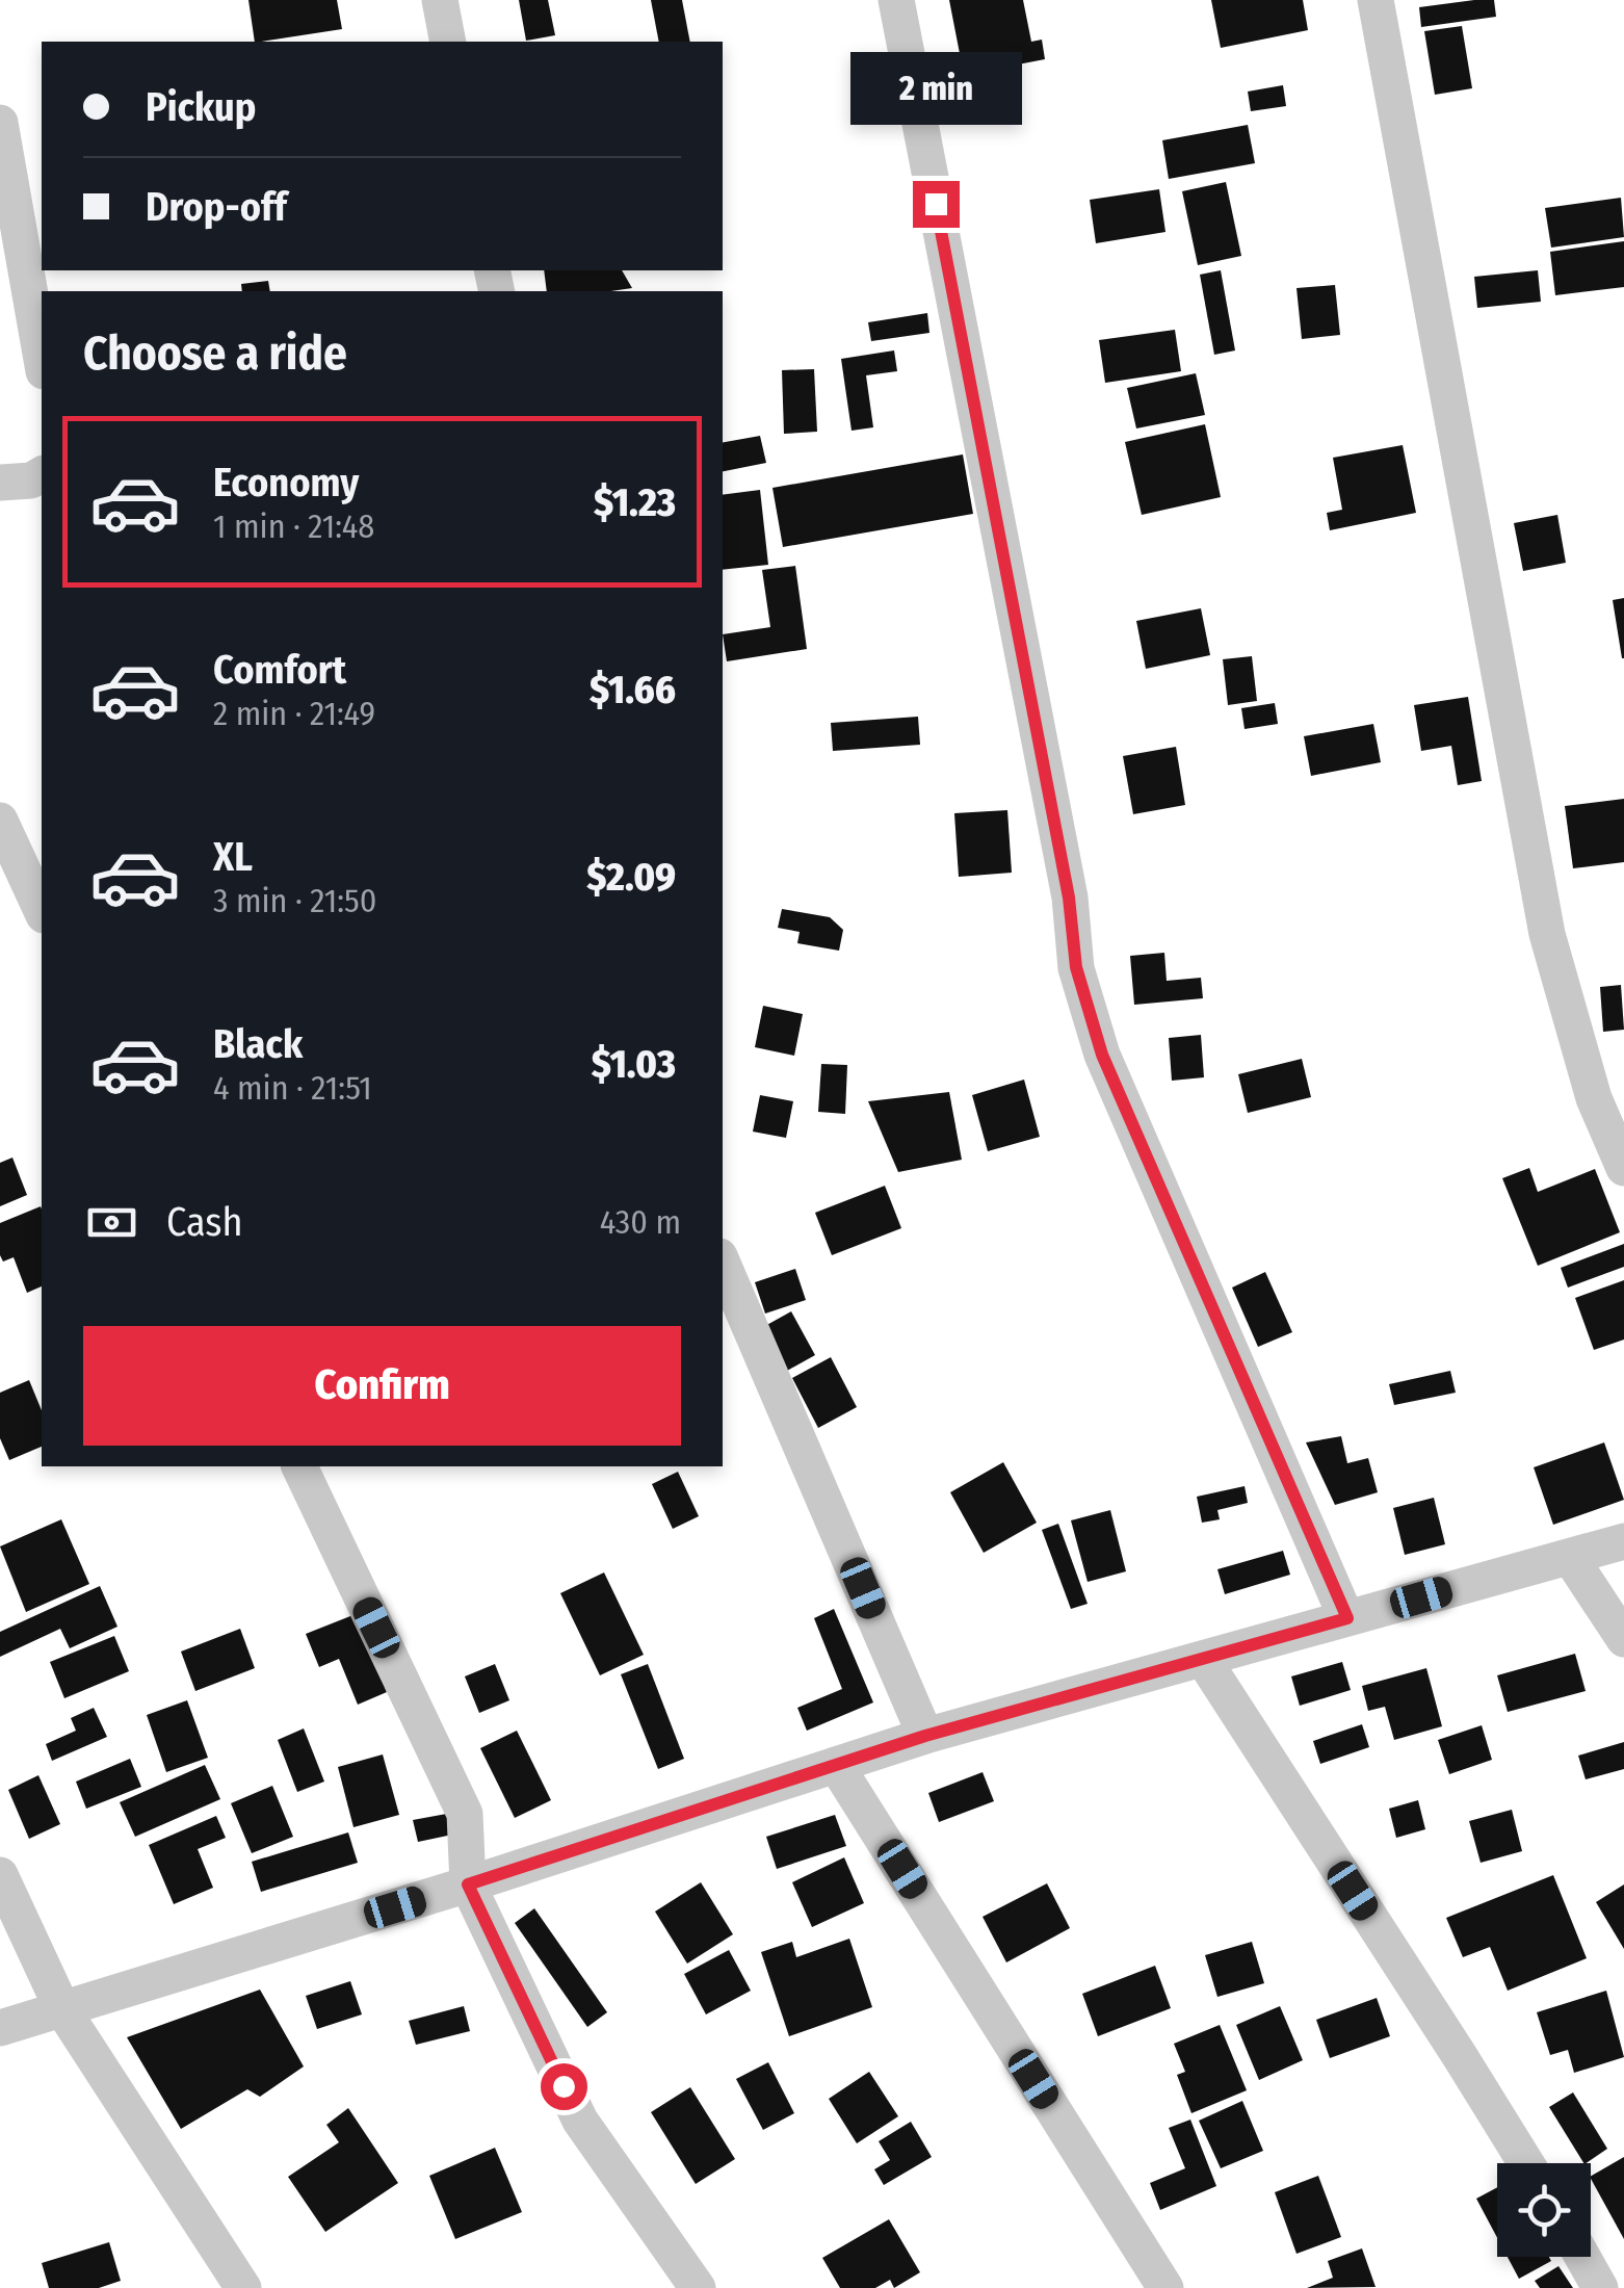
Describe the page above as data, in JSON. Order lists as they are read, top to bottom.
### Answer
{
  "page": {
    "banner": ["Pickup", "Drop-off"],
    "bubble": "2 min",
    "heading": "Choose a ride",
    "list": [
      {
        "name": "Economy",
        "note": "1 min · 21:48",
        "value": "$1.23"
      },
      {
        "name": "Comfort",
        "note": "2 min · 21:49",
        "value": "$1.66"
      },
      {
        "name": "XL",
        "note": "3 min · 21:50",
        "value": "$2.09"
      },
      {
        "name": "Black",
        "note": "4 min · 21:51",
        "value": "$1.03"
      }
    ],
    "pay": ["Cash", "430 m"],
    "buttons": "Confirm"
  }
}
